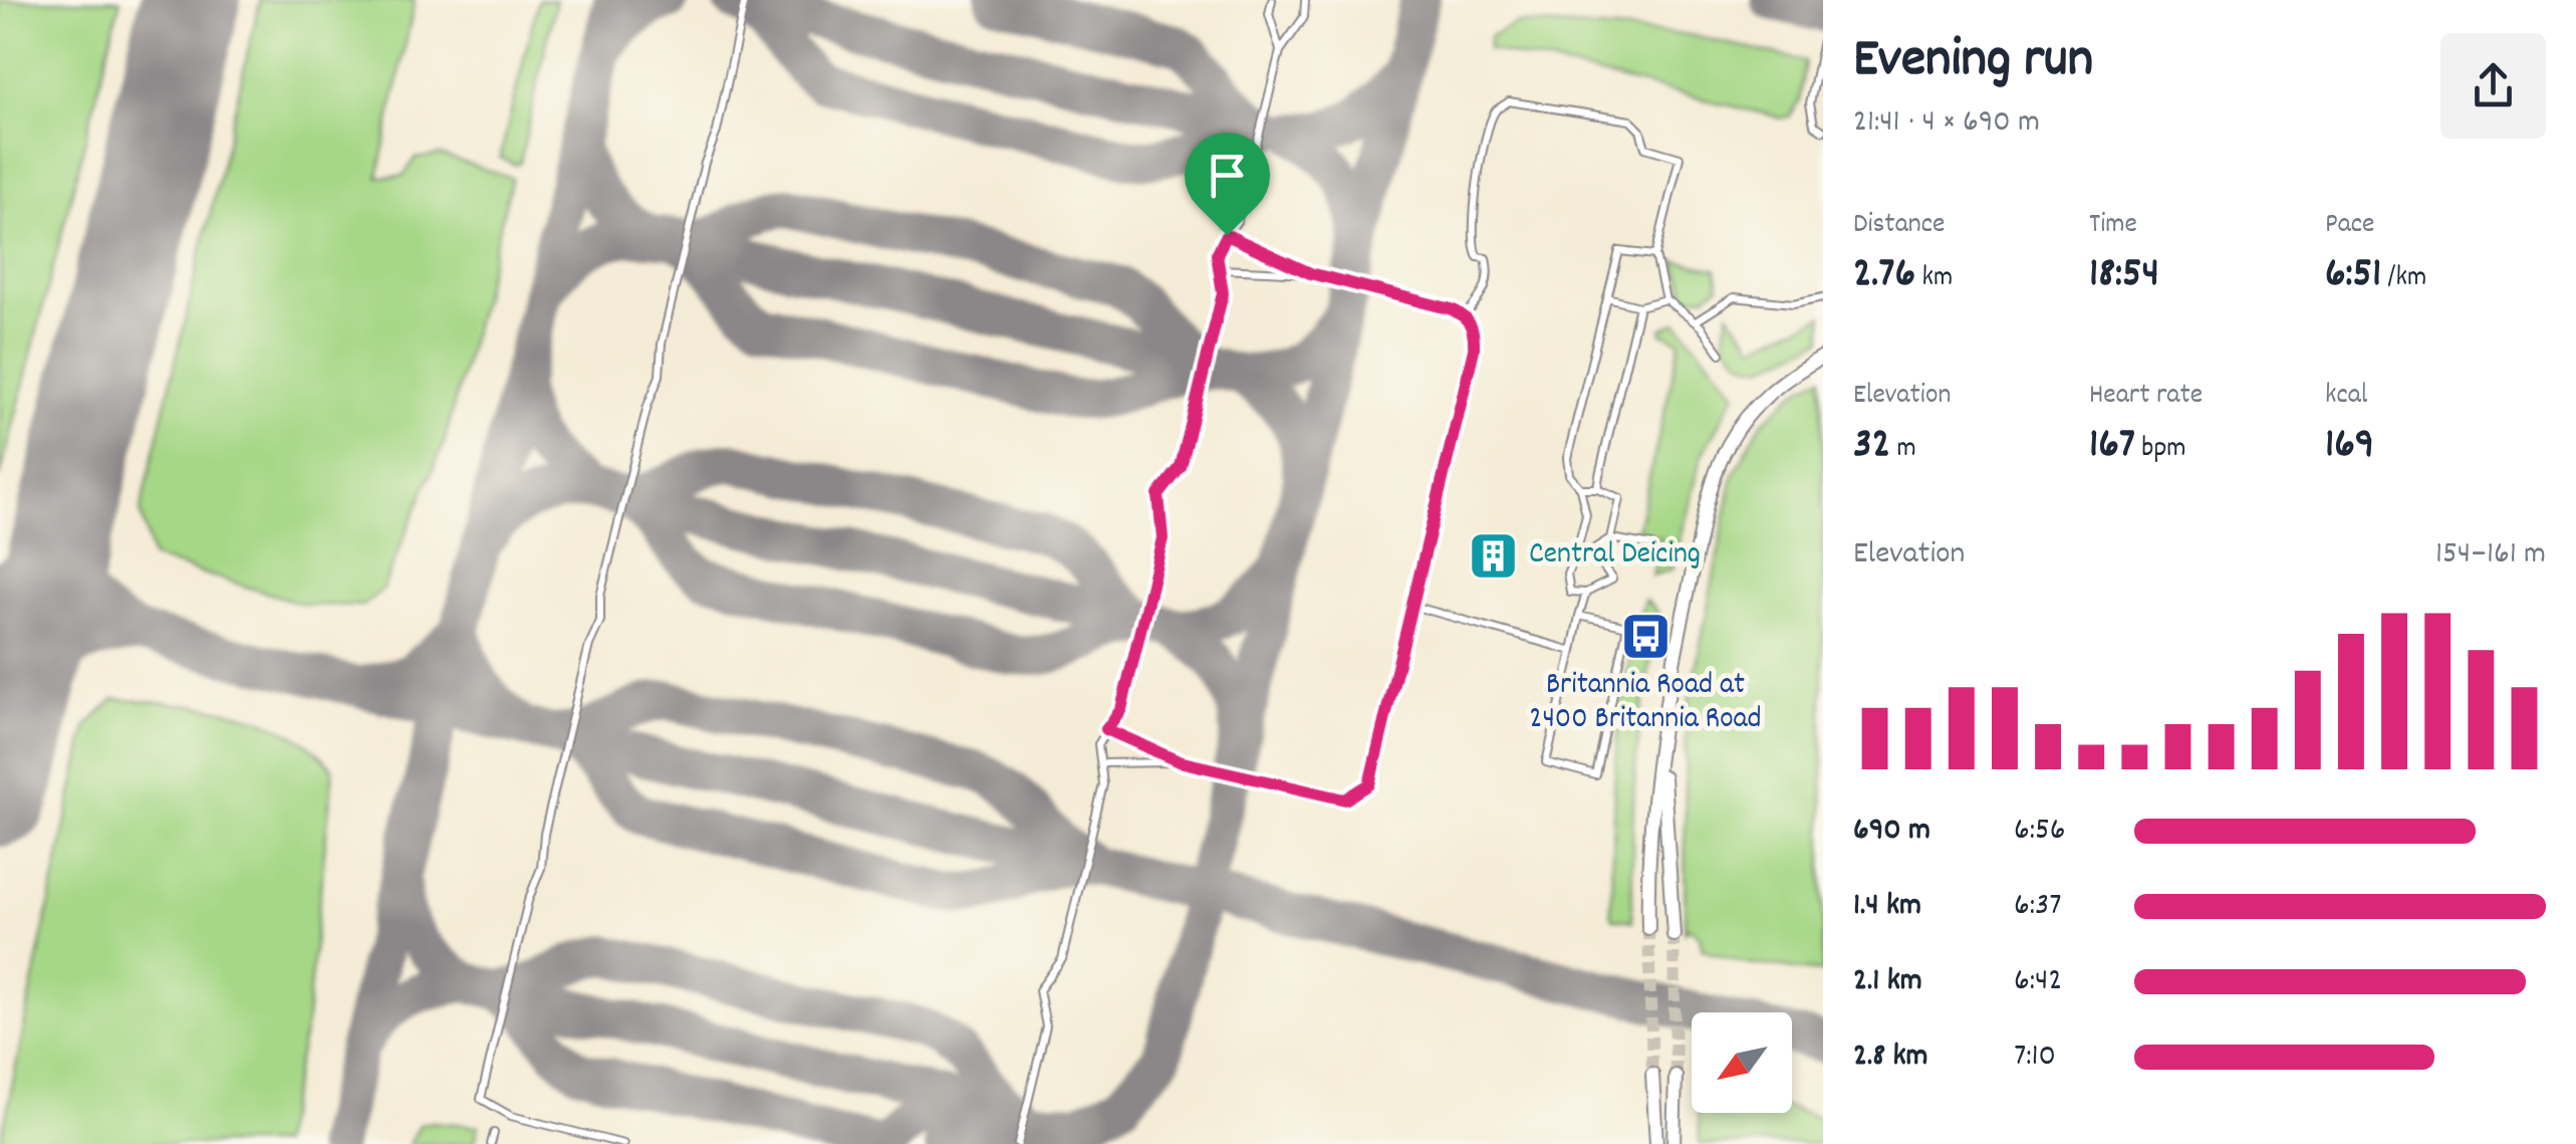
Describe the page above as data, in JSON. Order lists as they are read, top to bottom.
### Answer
{
  "places": {
    "building": ["Central Deicing"],
    "bus stop": ["Britannia Road at 2400 Britannia Road"]
  },
  "north": "bottom left",
  "page": {
    "heading": ["Evening run", "21:41 · 4 × 690 m"],
    "stats": [
      ["Distance", "2.76 km"],
      ["Time", "18:54"],
      ["Pace", "6:51 /km"],
      ["Elevation", "32 m"],
      ["Heart rate", "167 bpm"],
      ["kcal", "169"]
    ],
    "chart": ["Elevation", "154–161 m"],
    "list": [
      {
        "name": "690 m",
        "note": "6:56"
      },
      {
        "name": "1.4 km",
        "note": "6:37"
      },
      {
        "name": "2.1 km",
        "note": "6:42"
      },
      {
        "name": "2.8 km",
        "note": "7:10"
      }
    ]
  }
}
